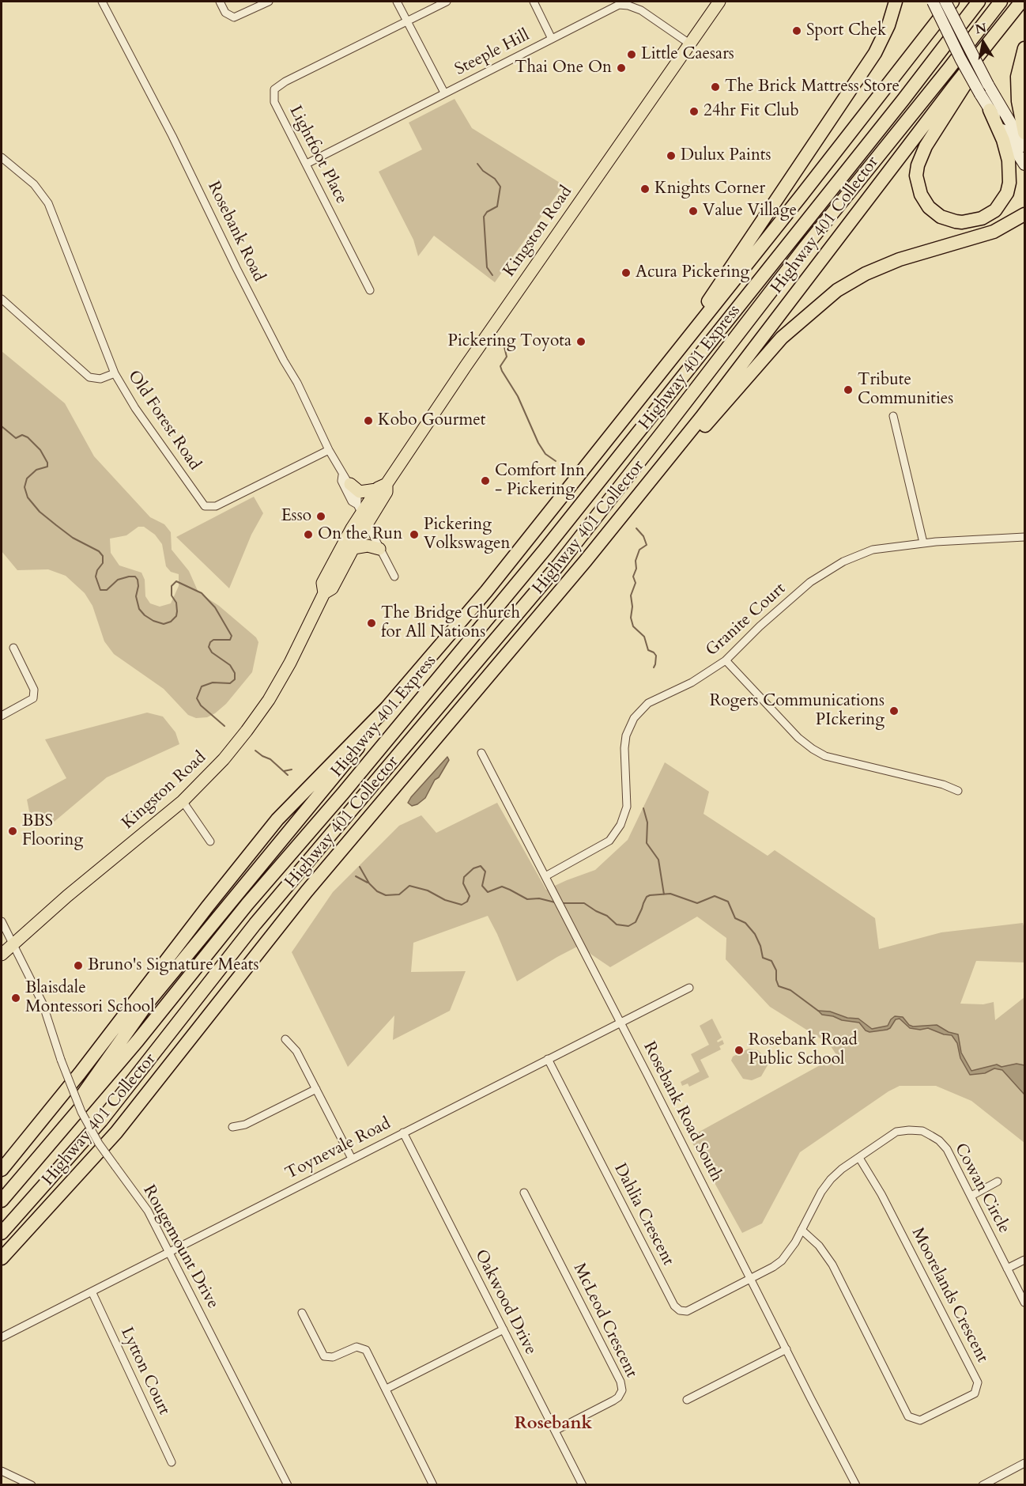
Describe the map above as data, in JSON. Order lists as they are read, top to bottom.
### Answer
{
  "streets": {
    "highway": ["Highway 401 Collector", "Highway 401 Express"],
    "main road": ["Kingston Road"],
    "street": [
      "Steeple Hill",
      "Lightfoot Place",
      "Rosebank Road",
      "Old Forest Road",
      "Granite Court",
      "Rosebank Road South",
      "Toynevale Road",
      "Cowan Circle",
      "Dahlia Crescent",
      "Rougemount Drive",
      "Moorelands Crescent",
      "Oakwood Drive",
      "McLeod Crescent",
      "Lytton Court"
    ]
  },
  "crossings": [
    ["Steeple Hill", "Lightfoot Place"],
    ["Steeple Hill", "Kingston Road"],
    ["Rosebank Road", "Kingston Road"],
    ["Rosebank Road", "Old Forest Road"],
    ["Kingston Road", "Rougemount Drive"],
    ["Granite Court", "Rosebank Road South"],
    ["Rosebank Road South", "Toynevale Road"],
    ["Rosebank Road South", "Cowan Circle"],
    ["Rosebank Road South", "Dahlia Crescent"],
    ["Toynevale Road", "Dahlia Crescent"],
    ["Toynevale Road", "Rougemount Drive"],
    ["Toynevale Road", "Oakwood Drive"],
    ["Toynevale Road", "Lytton Court"],
    ["Cowan Circle", "Dahlia Crescent"],
    ["Cowan Circle", "Moorelands Crescent"],
    ["Oakwood Drive", "McLeod Crescent"]
  ],
  "districts": ["Rosebank"],
  "places": [
    "Sport Chek",
    "Little Caesars",
    "Thai One On",
    "The Brick Mattress Store",
    "24hr Fit Club",
    "Dulux Paints",
    "Knights Corner",
    "Value Village",
    "Acura Pickering",
    "Pickering Toyota",
    "Tribute Communities",
    "Kobo Gourmet",
    "Comfort Inn - Pickering",
    "Esso",
    "On the Run",
    "Pickering Volkswagen",
    "The Bridge Church for All Nations",
    "Rogers Communications PIckering",
    "BBS Flooring",
    "Bruno's Signature Meats",
    "Blaisdale Montessori School",
    "Rosebank Road Public School"
  ],
  "north": "top"
}
